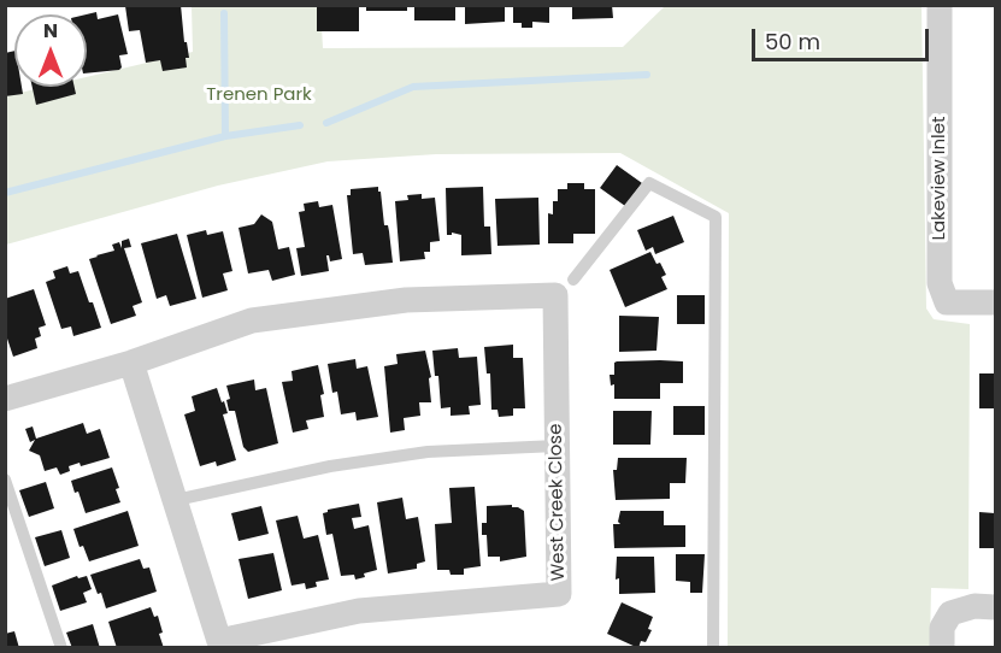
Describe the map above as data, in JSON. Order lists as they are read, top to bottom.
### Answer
{
  "streets": {
    "street": ["Lakeview Inlet", "West Creek Close"]
  },
  "parks": ["Trenen Park"],
  "scale_bar": "50 m",
  "north": "top"
}
